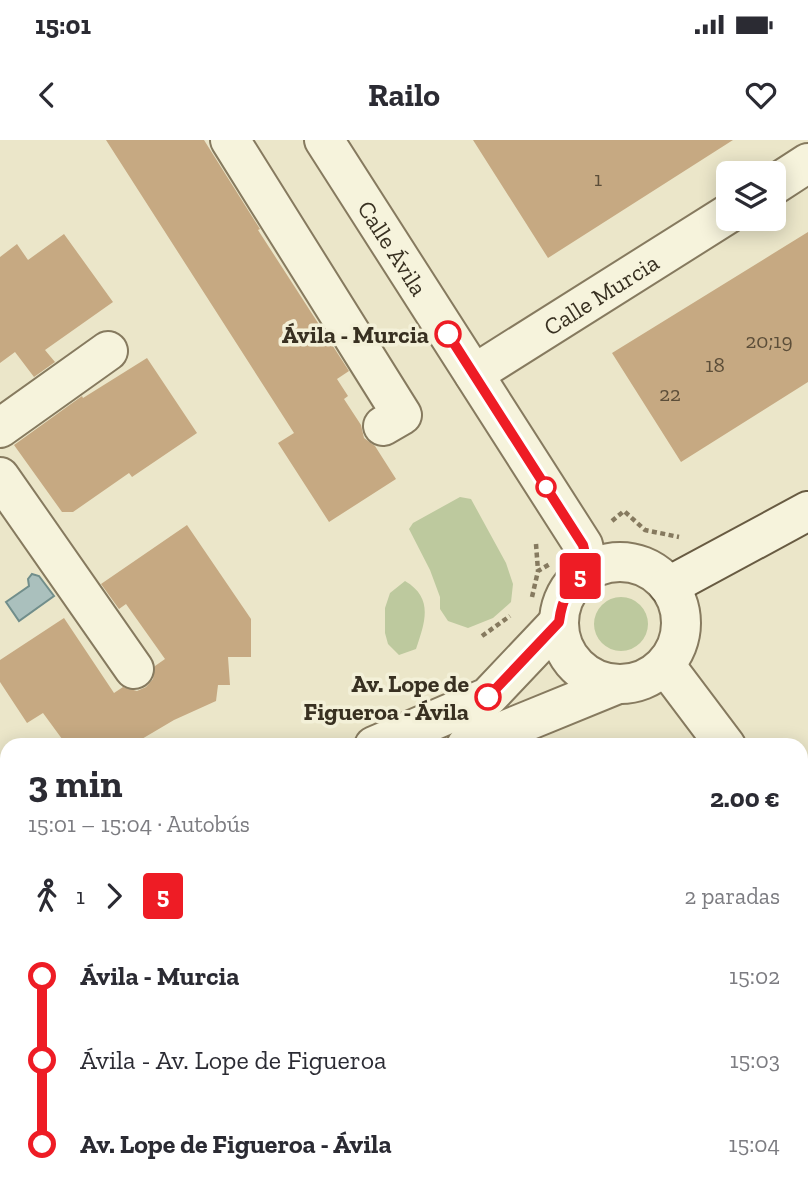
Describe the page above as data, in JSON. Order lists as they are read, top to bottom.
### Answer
{
  "streets": {
    "street": ["Calle Ávila", "Calle Murcia"]
  },
  "crossings": [
    ["Calle Ávila", "Calle Murcia"]
  ],
  "places": ["Ávila - Murcia", "Av. Lope de Figueroa - Ávila"],
  "lines": ["bus line 5"],
  "house_numbers": [
    "1",
    "20;19",
    "18",
    "22"
  ],
  "page": {
    "status": "15:01",
    "header": "Railo",
    "on_map": "5",
    "heading": ["3 min", "15:01 – 15:04 · Autobús", "2.00 €"],
    "legs": ["1", "5", "2 paradas"],
    "list": [
      {
        "name": "Ávila - Murcia",
        "value": "15:02"
      },
      {
        "name": "Ávila - Av. Lope de Figueroa",
        "value": "15:03"
      },
      {
        "name": "Av. Lope de Figueroa - Ávila",
        "value": "15:04"
      }
    ]
  }
}
